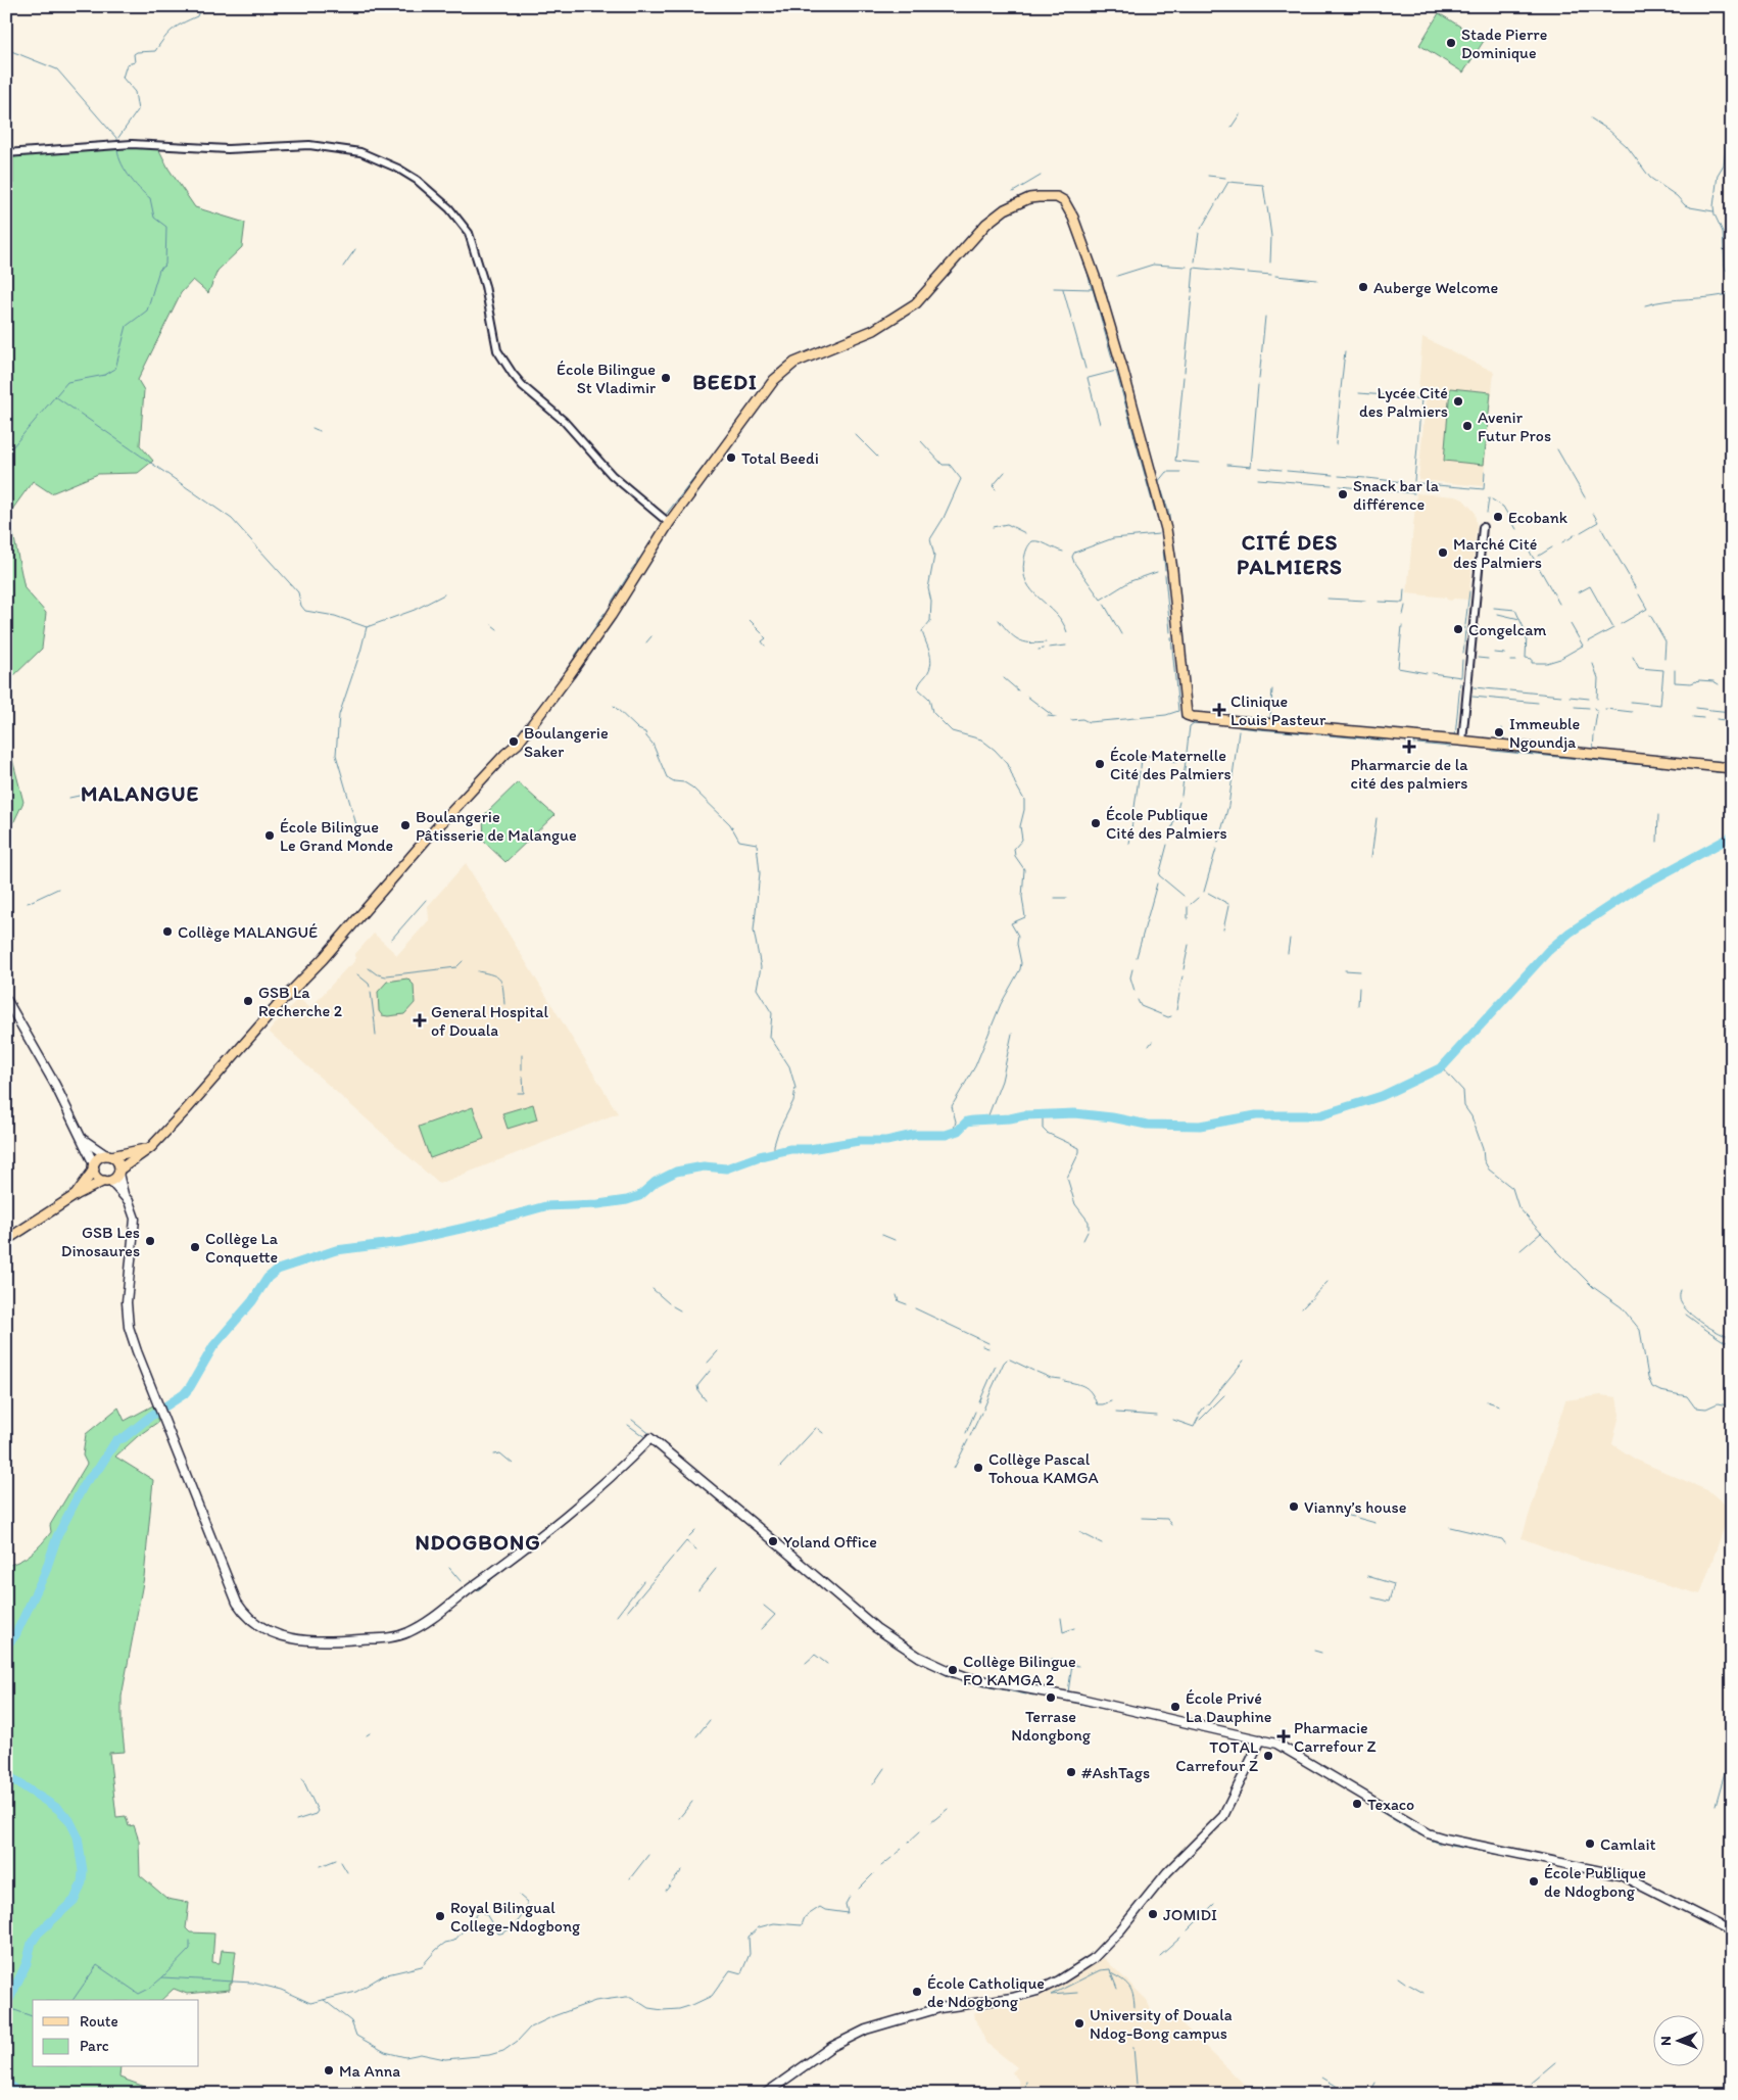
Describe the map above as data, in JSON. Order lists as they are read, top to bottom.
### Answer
{
  "districts": [
    "BEEDI",
    "CITÉ DES PALMIERS",
    "MALANGUE",
    "NDOGBONG"
  ],
  "places": {
    "other": [
      "Stade Pierre Dominique",
      "Auberge Welcome",
      "École Bilingue St Vladimir",
      "Lycée Cité des Palmiers",
      "Avenir Futur Pros",
      "Total Beedi",
      "Snack bar la différence",
      "Ecobank",
      "Marché Cité des Palmiers",
      "Congelcam",
      "Immeuble Ngoundja",
      "Boulangerie Saker",
      "École Maternelle Cité des Palmiers",
      "École Publique Cité des Palmiers",
      "Boulangerie Pâtisserie de Malangue",
      "École Bilingue Le Grand Monde",
      "Collège MALANGUÉ",
      "GSB La Recherche 2",
      "GSB Les Dinosaures",
      "Collège La Conquette",
      "Collège Pascal Tohoua KAMGA",
      "Vianny’s house",
      "Yoland Office",
      "Collège Bilingue FO KAMGA 2",
      "Terrase Ndongbong",
      "École Privé La Dauphine",
      "TOTAL Carrefour Z",
      "#AshTags",
      "Texaco",
      "Camlait",
      "École Publique de Ndogbong",
      "JOMIDI",
      "Royal Bilingual College-Ndogbong",
      "École Catholique de Ndogbong",
      "University of Douala Ndog-Bong campus",
      "Ma Anna"
    ],
    "health": [
      "Clinique Louis Pasteur",
      "Pharmarcie de la cité des palmiers",
      "General Hospital of Douala",
      "Pharmacie Carrefour Z"
    ]
  },
  "legend": ["Route", "Parc"],
  "north": "left"
}
